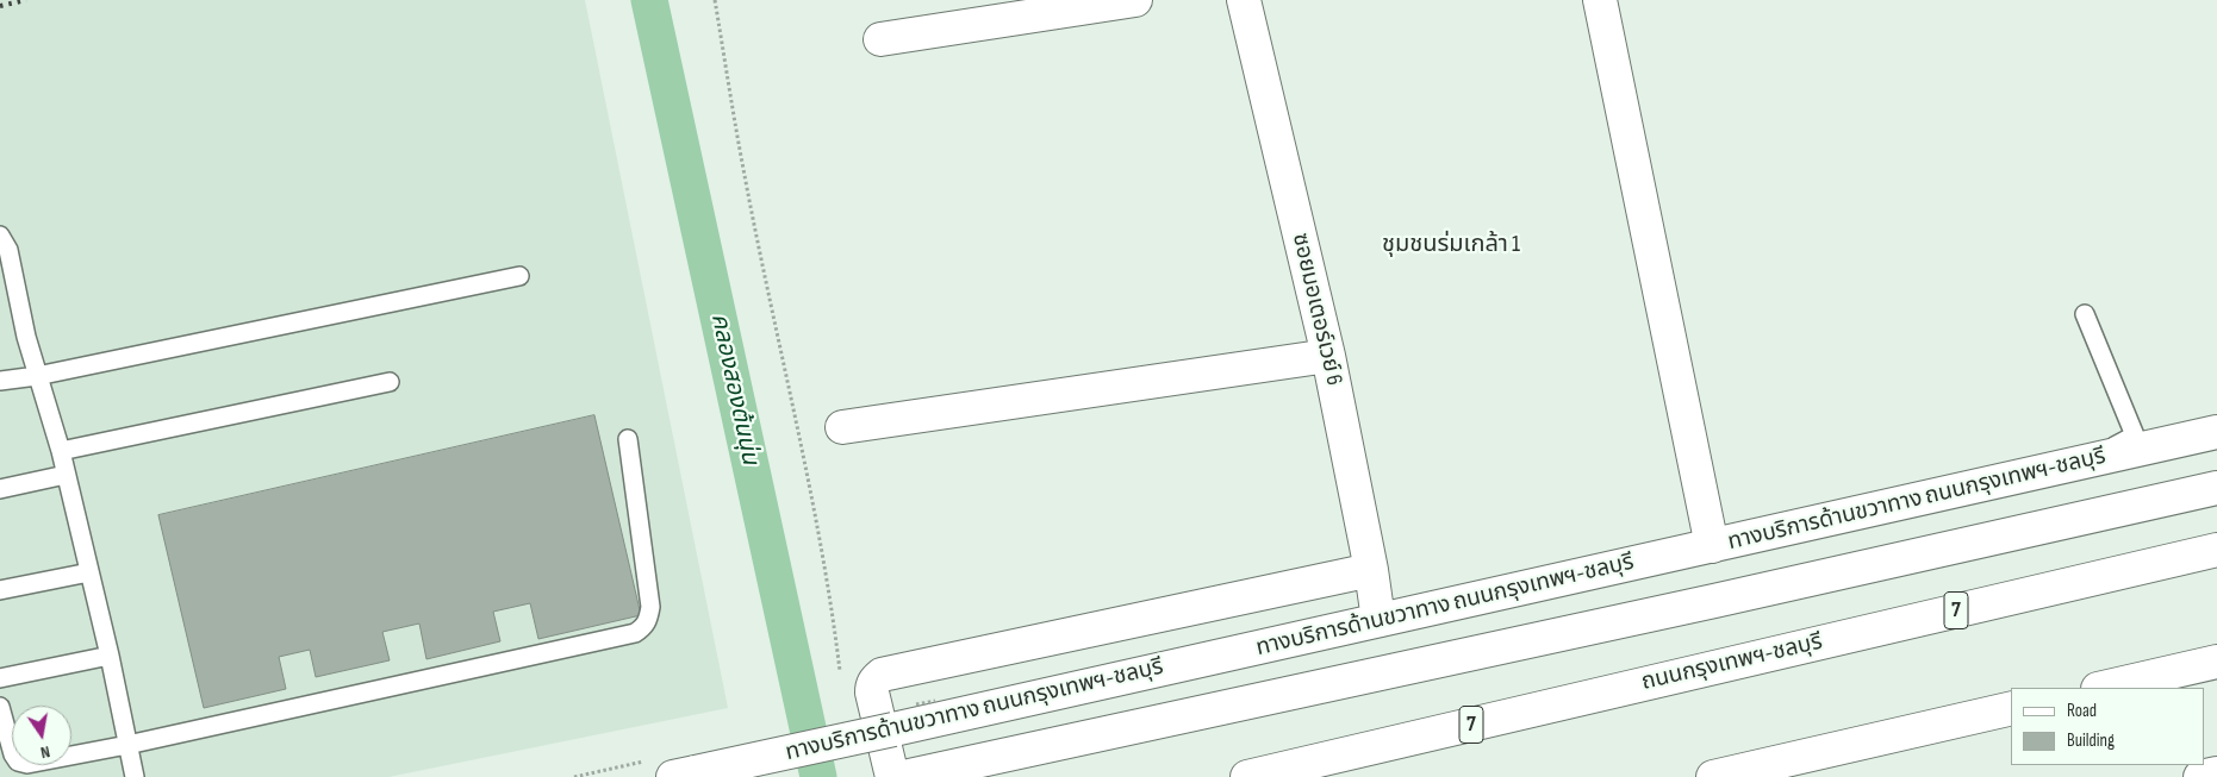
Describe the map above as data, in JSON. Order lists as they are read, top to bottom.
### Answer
{
  "streets": {
    "main road": [
      "ซอยมอเตอร์เวย์ 6",
      "ทางบริการด้านขวาทาง ถนนกรุงเทพฯ-ชลบุรี",
      "7",
      "ถนนกรุงเทพฯ-ชลบุรี"
    ]
  },
  "crossings": [
    ["ซอยมอเตอร์เวย์ 6", "ทางบริการด้านขวาทาง ถนนกรุงเทพฯ-ชลบุรี"]
  ],
  "districts": ["ชุมชนร่มเกล้า 1"],
  "water": ["คลองสองต้นนุ่น"],
  "legend": ["Road", "Building"],
  "north": "bottom"
}
